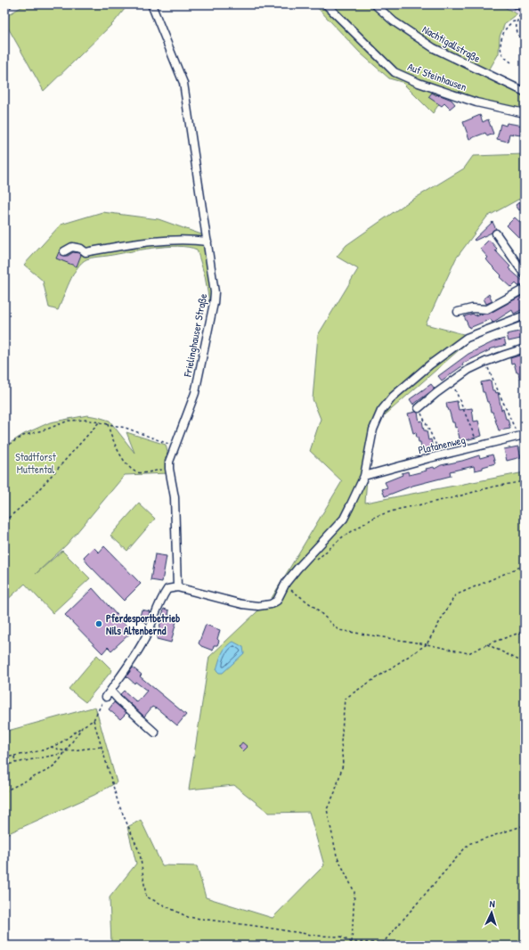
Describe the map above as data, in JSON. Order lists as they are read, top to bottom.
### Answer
{
  "streets": {
    "street": [
      "Nachtigallstraße",
      "Auf Steinhausen",
      "Frielinghauser Straße",
      "Platanenweg"
    ]
  },
  "parks": ["Stadtforst Muttental"],
  "places": ["Pferdesportbetrieb Nils Altenbernd"],
  "north": "top"
}
